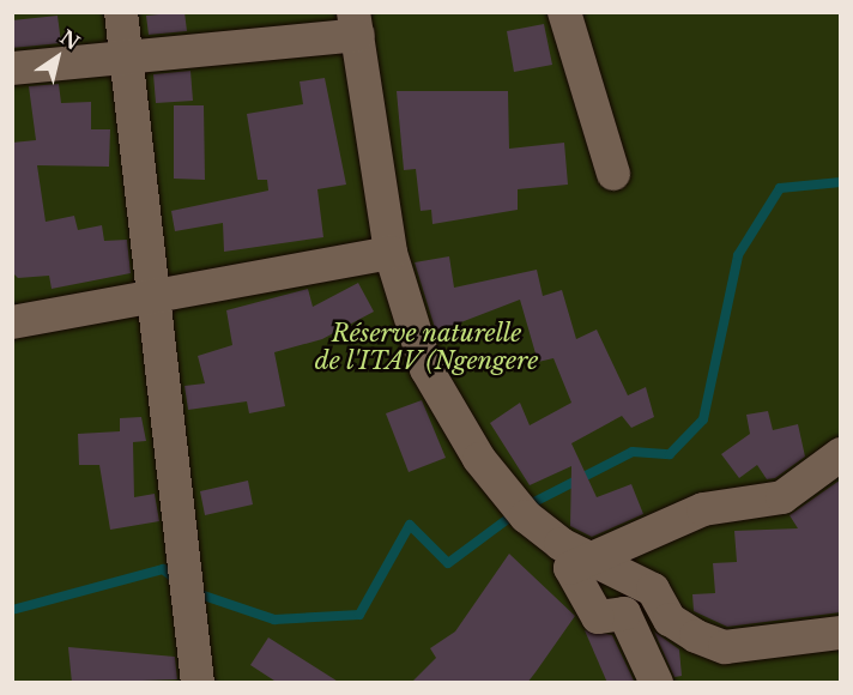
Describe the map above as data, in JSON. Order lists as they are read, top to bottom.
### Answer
{
  "parks": ["Réserve naturelle de l'ITAV (Ngengere"],
  "north": "top right"
}
